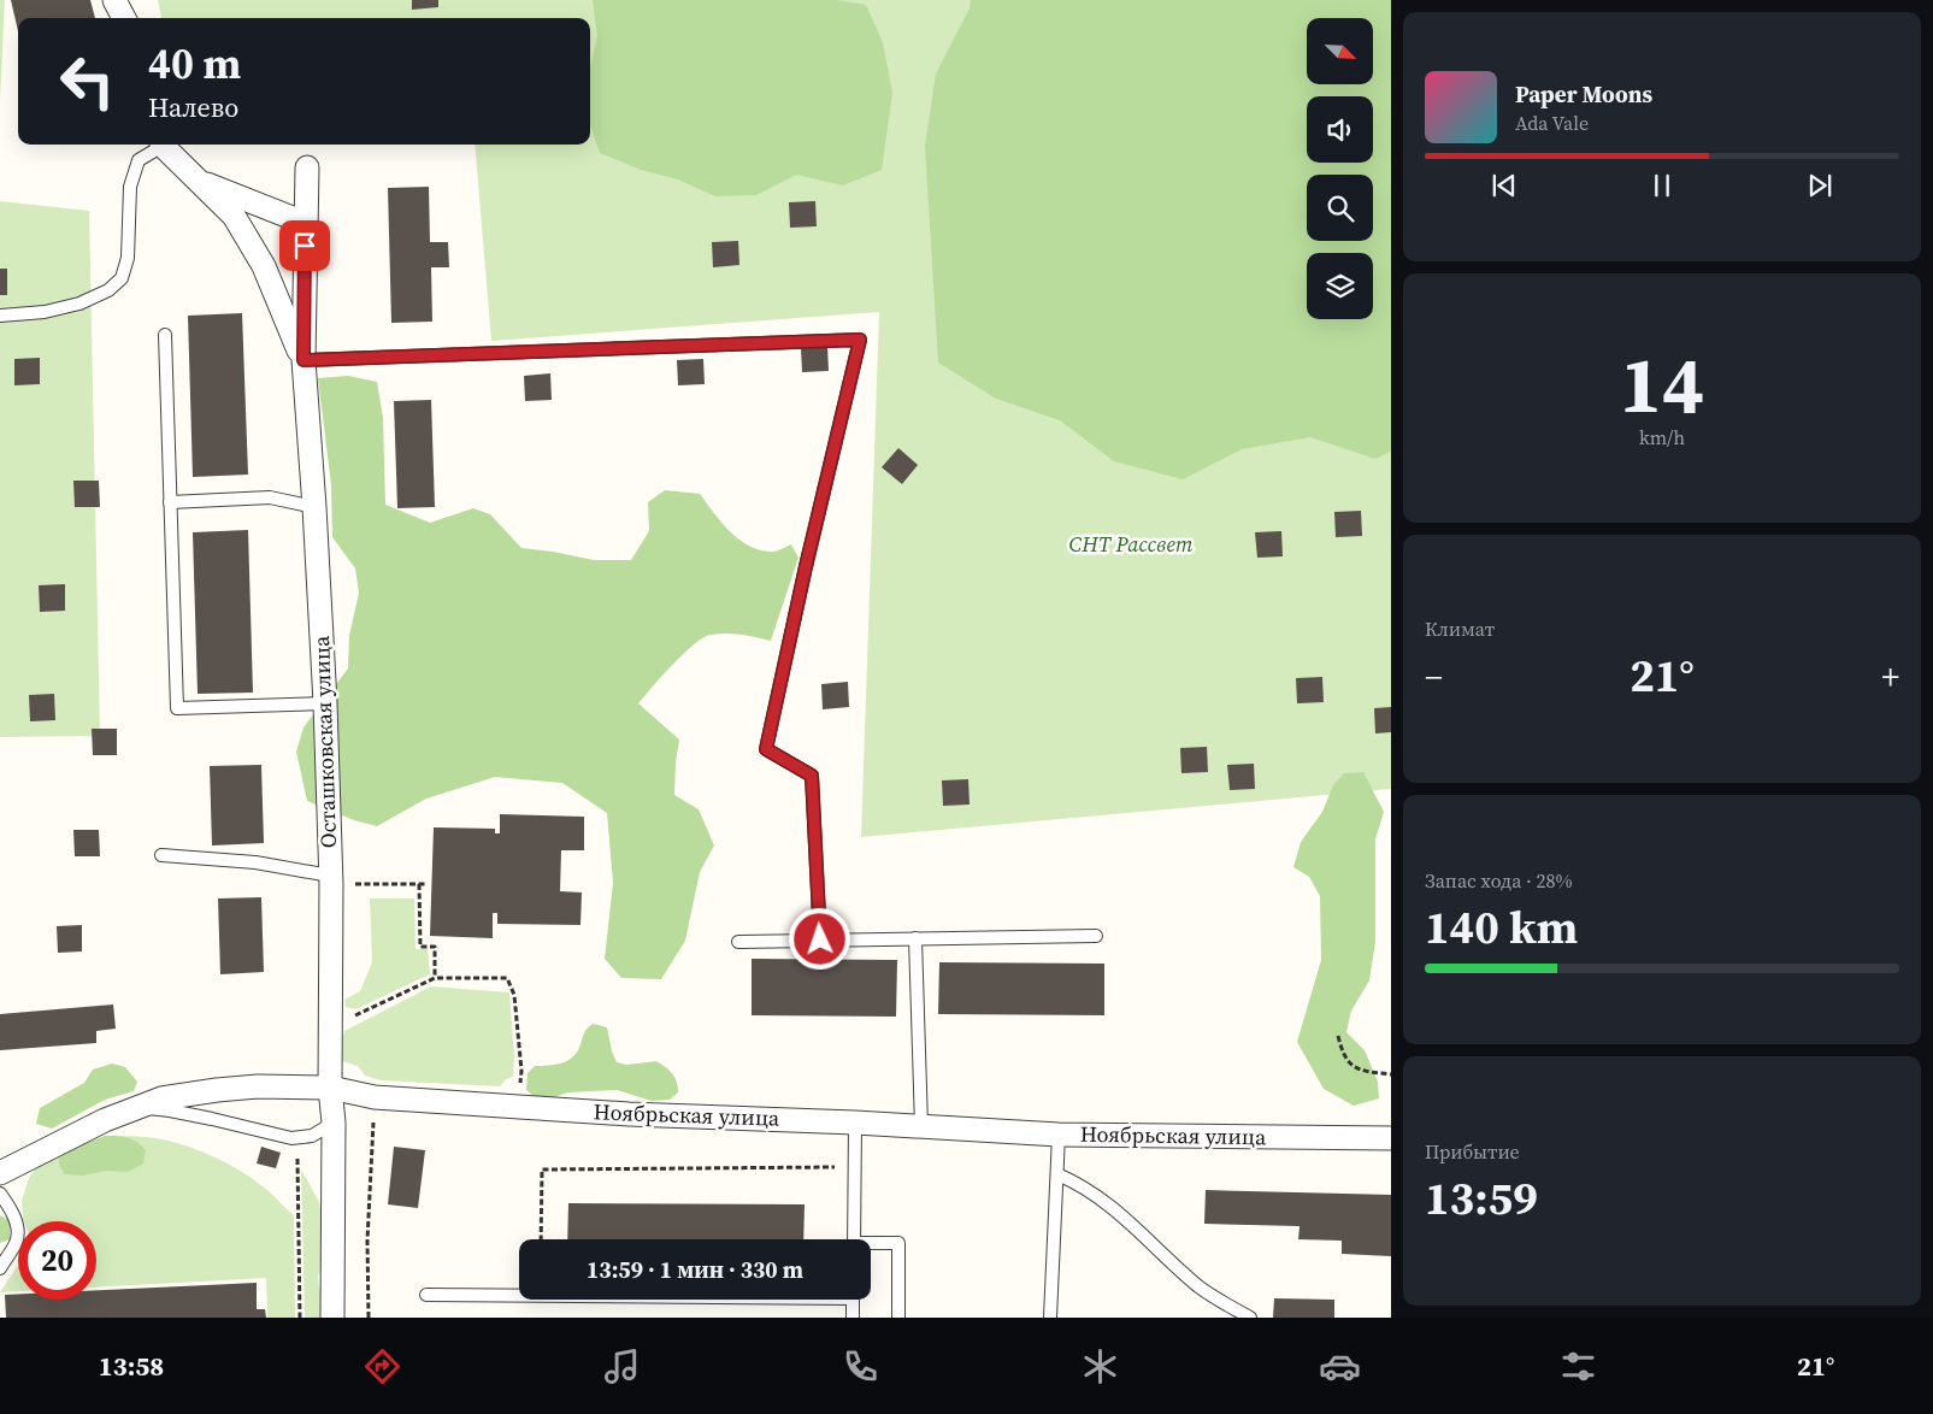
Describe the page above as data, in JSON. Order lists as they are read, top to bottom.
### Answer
{
  "streets": {
    "street": ["Осташковская улица", "Ноябрьская улица"]
  },
  "crossings": [
    ["Осташковская улица", "Ноябрьская улица"]
  ],
  "parks": ["СНТ Рассвет"],
  "north": "bottom right",
  "page": {
    "turn": ["40 m", "Налево"],
    "song": ["Paper Moons", "Ada Vale"],
    "tile": [
      ["14", "km/h"],
      "Климат",
      ["Запас хода · 28%", "140 km"],
      ["Прибытие", "13:59"]
    ],
    "heat": ["−", "21°", "+"],
    "limit": "20",
    "trip": "13:59 · 1 мин · 330 m",
    "tabs": ["13:58", "21°"]
  }
}
